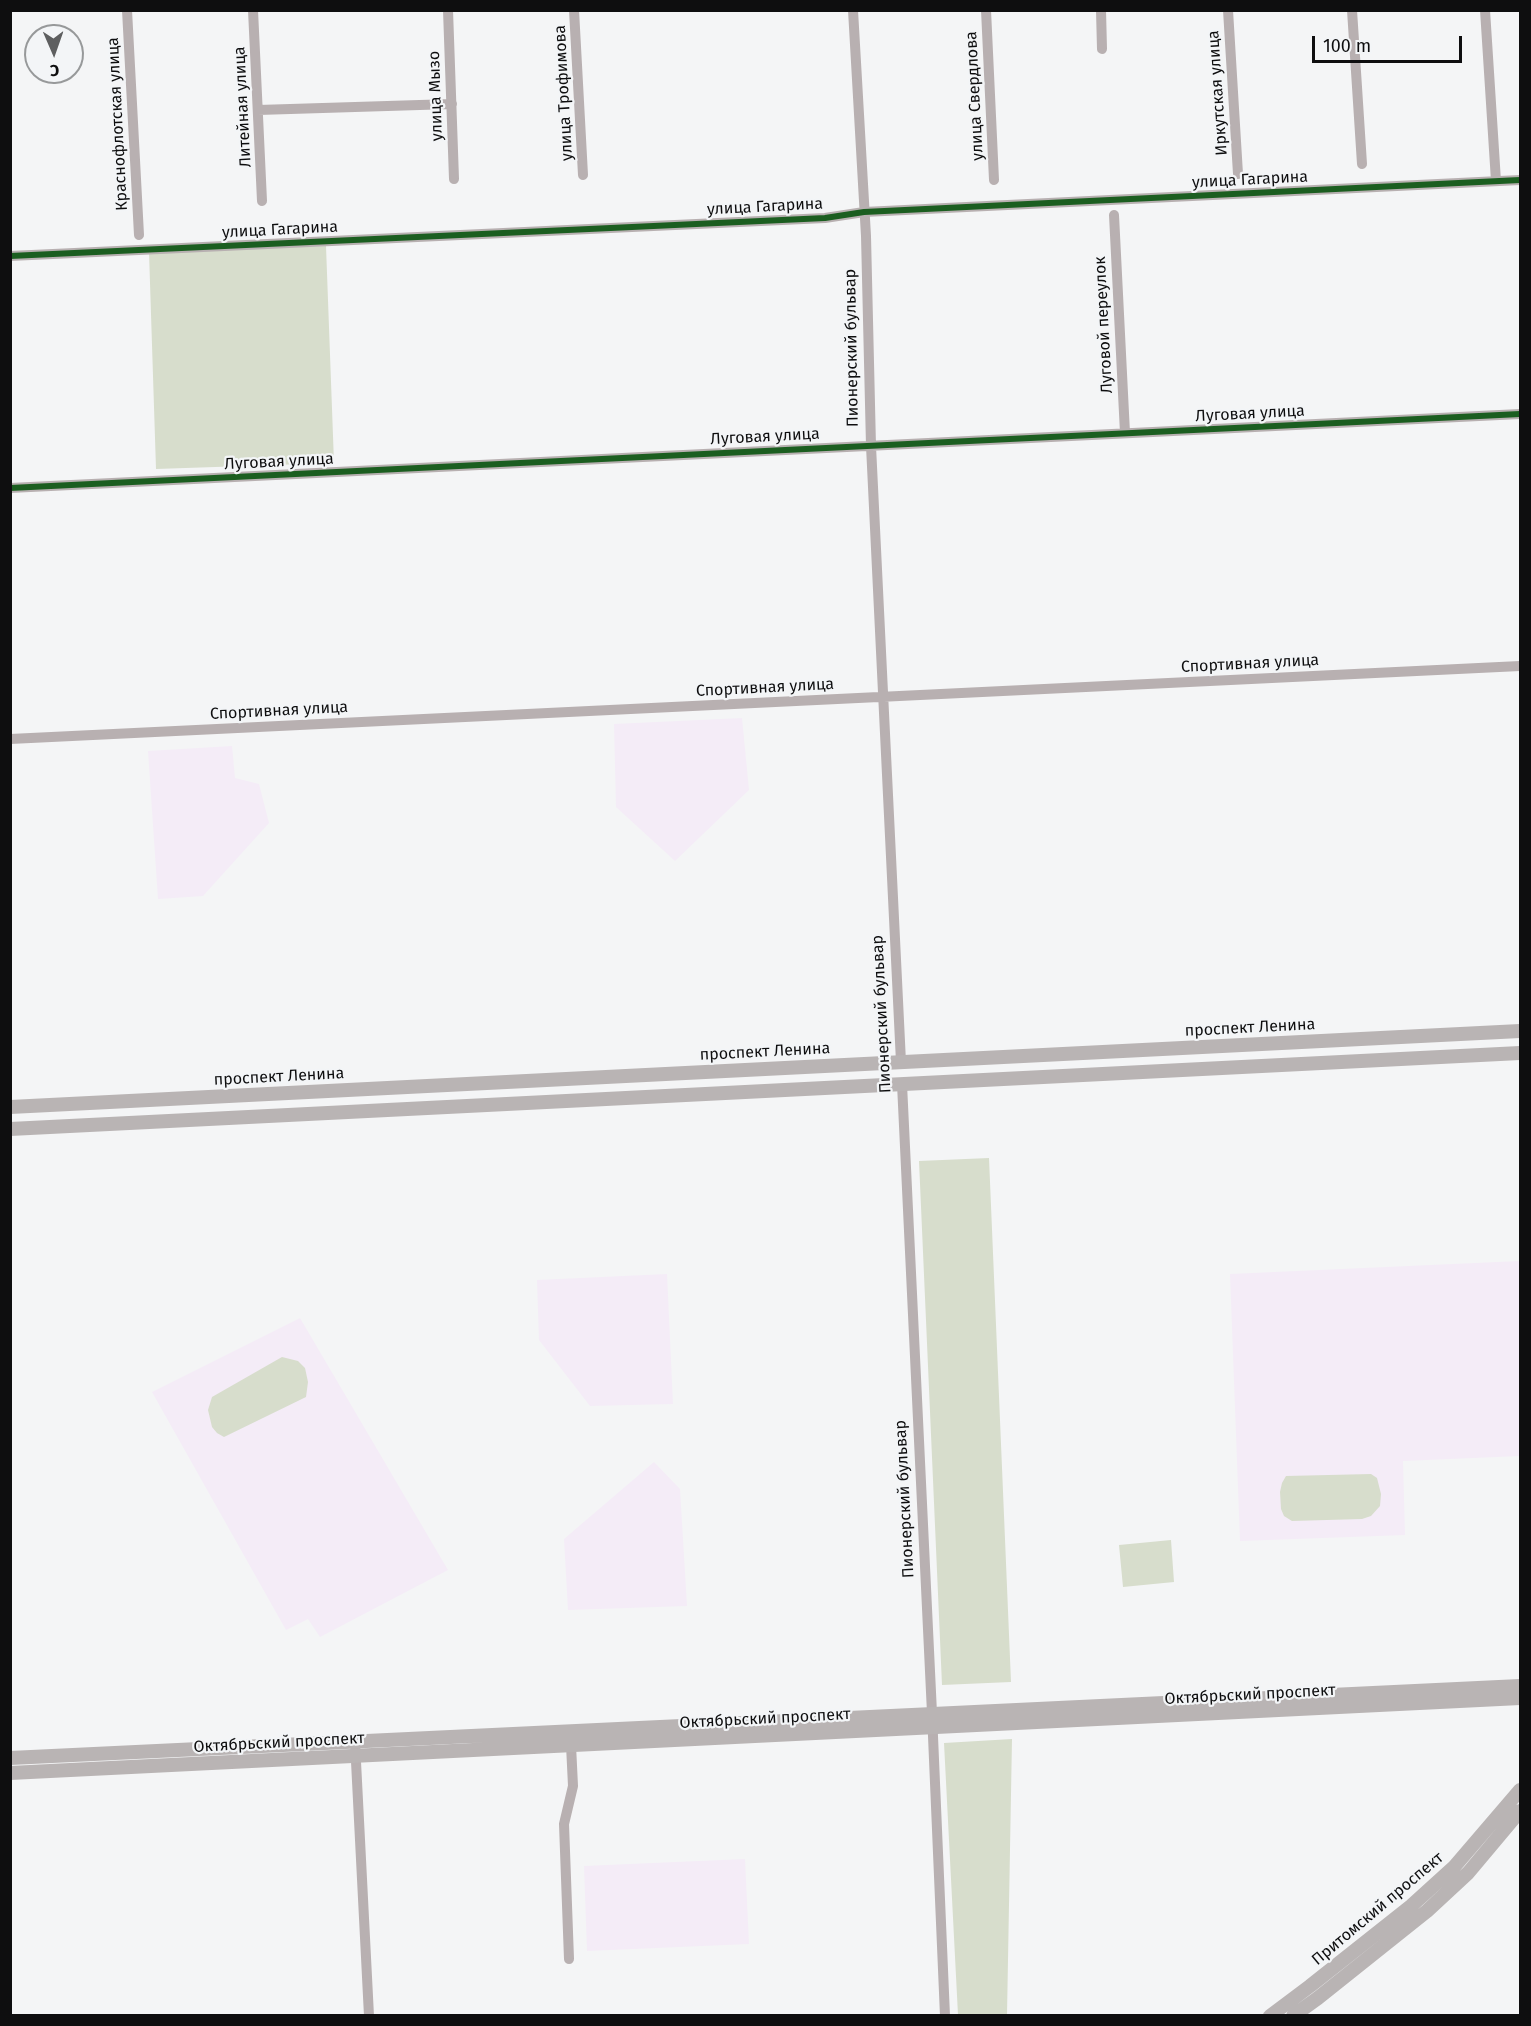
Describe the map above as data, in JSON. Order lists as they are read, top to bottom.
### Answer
{
  "streets": {
    "main road": [
      "Пионерский бульвар",
      "проспект Ленина",
      "Октябрьский проспект",
      "Притомский проспект"
    ],
    "street": [
      "улица Трофимова",
      "Иркутская улица",
      "улица Мызо",
      "улица Свердлова",
      "Литейная улица",
      "Краснофлотская улица",
      "улица Гагарина",
      "Луговой переулок",
      "Луговая улица",
      "Спортивная улица"
    ]
  },
  "crossings": [
    ["улица Гагарина", "Пионерский бульвар"],
    ["Луговой переулок", "Луговая улица"],
    ["Пионерский бульвар", "Луговая улица"],
    ["Пионерский бульвар", "Спортивная улица"],
    ["Пионерский бульвар", "проспект Ленина"],
    ["Пионерский бульвар", "Октябрьский проспект"]
  ],
  "scale_bar": "100 m",
  "north": "bottom"
}
